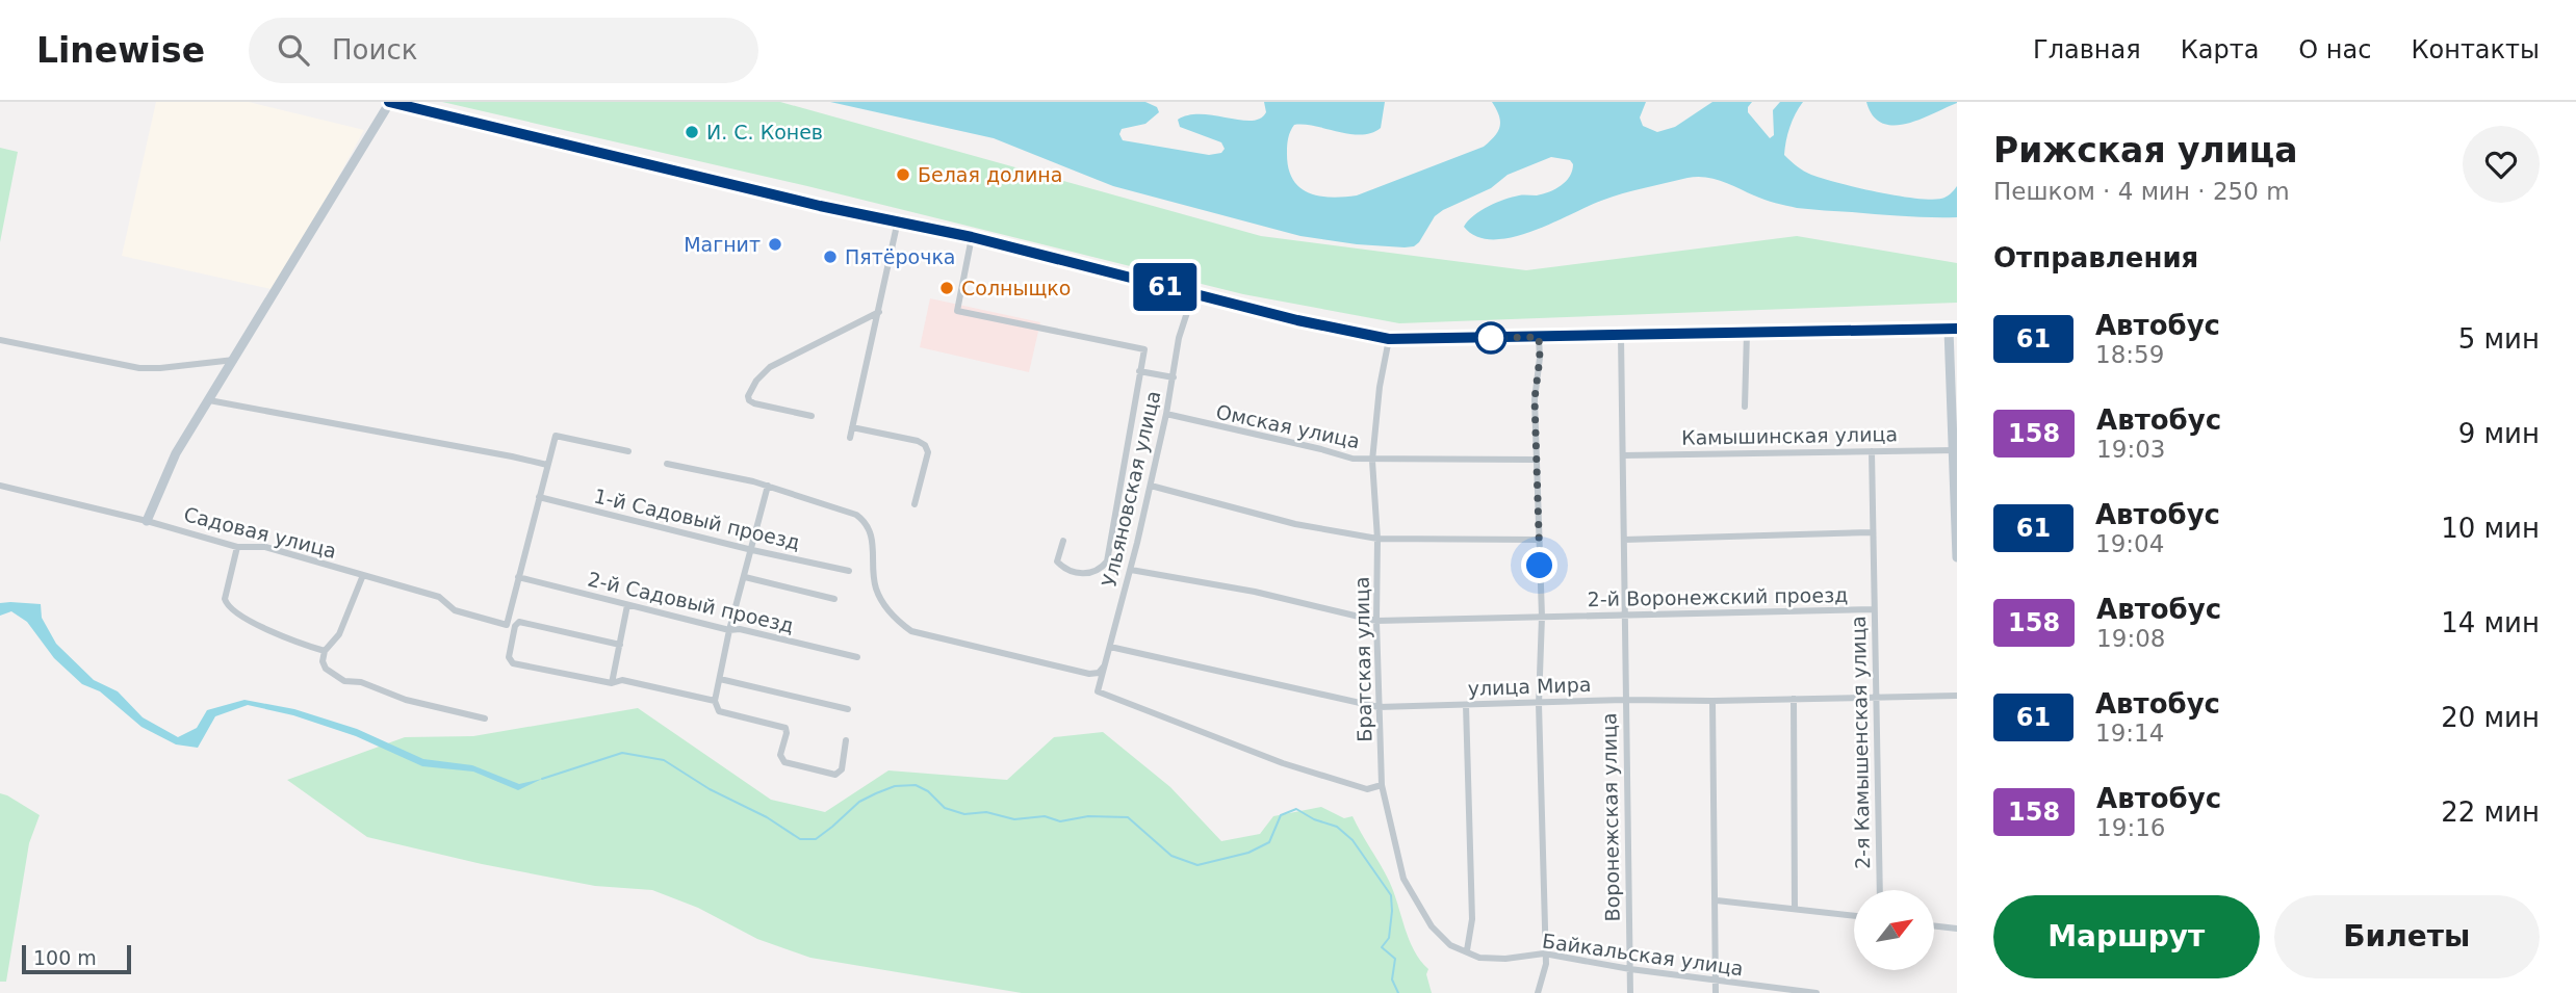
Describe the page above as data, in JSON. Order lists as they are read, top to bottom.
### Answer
{
  "streets": {
    "street": [
      "Омская улица",
      "Камышинская улица",
      "Ульяновская улица",
      "1-й Садовый проезд",
      "Садовая улица",
      "2-й Воронежский проезд",
      "2-й Садовый проезд",
      "Братская улица",
      "улица Мира",
      "2-я Камышенская улица",
      "Воронежская улица",
      "Байкальская улица"
    ]
  },
  "crossings": [
    ["Омская улица", "Ульяновская улица"],
    ["Омская улица", "Братская улица"],
    ["Камышинская улица", "2-я Камышенская улица"],
    ["Камышинская улица", "Воронежская улица"],
    ["Ульяновская улица", "2-й Воронежский проезд"],
    ["Ульяновская улица", "Братская улица"],
    ["Ульяновская улица", "улица Мира"],
    ["Садовая улица", "2-й Садовый проезд"],
    ["2-й Воронежский проезд", "Братская улица"],
    ["2-й Воронежский проезд", "2-я Камышенская улица"],
    ["2-й Воронежский проезд", "Воронежская улица"],
    ["Братская улица", "улица Мира"],
    ["Братская улица", "Байкальская улица"],
    ["улица Мира", "2-я Камышенская улица"],
    ["улица Мира", "Воронежская улица"],
    ["Воронежская улица", "Байкальская улица"]
  ],
  "places": [
    "И. С. Конев",
    "Белая долина",
    "Магнит",
    "Пятёрочка",
    "Солныщко"
  ],
  "lines": ["bus line 61"],
  "scale_bar": "100 m",
  "north": "top right",
  "page": {
    "header": "Linewise",
    "search": "Поиск",
    "nav": [
      "Главная",
      "Карта",
      "О нас",
      "Контакты"
    ],
    "on_map": "61",
    "heading": [
      ["Рижская улица", "Пешком · 4 мин · 250 m"],
      "Отправления"
    ],
    "list": [
      {
        "mark": "61",
        "name": "Автобус",
        "note": "18:59",
        "value": "5 мин"
      },
      {
        "mark": "158",
        "name": "Автобус",
        "note": "19:03",
        "value": "9 мин"
      },
      {
        "mark": "61",
        "name": "Автобус",
        "note": "19:04",
        "value": "10 мин"
      },
      {
        "mark": "158",
        "name": "Автобус",
        "note": "19:08",
        "value": "14 мин"
      },
      {
        "mark": "61",
        "name": "Автобус",
        "note": "19:14",
        "value": "20 мин"
      },
      {
        "mark": "158",
        "name": "Автобус",
        "note": "19:16",
        "value": "22 мин"
      }
    ],
    "buttons": ["Маршрут", "Билеты"],
    "scale": "100 m"
  }
}
